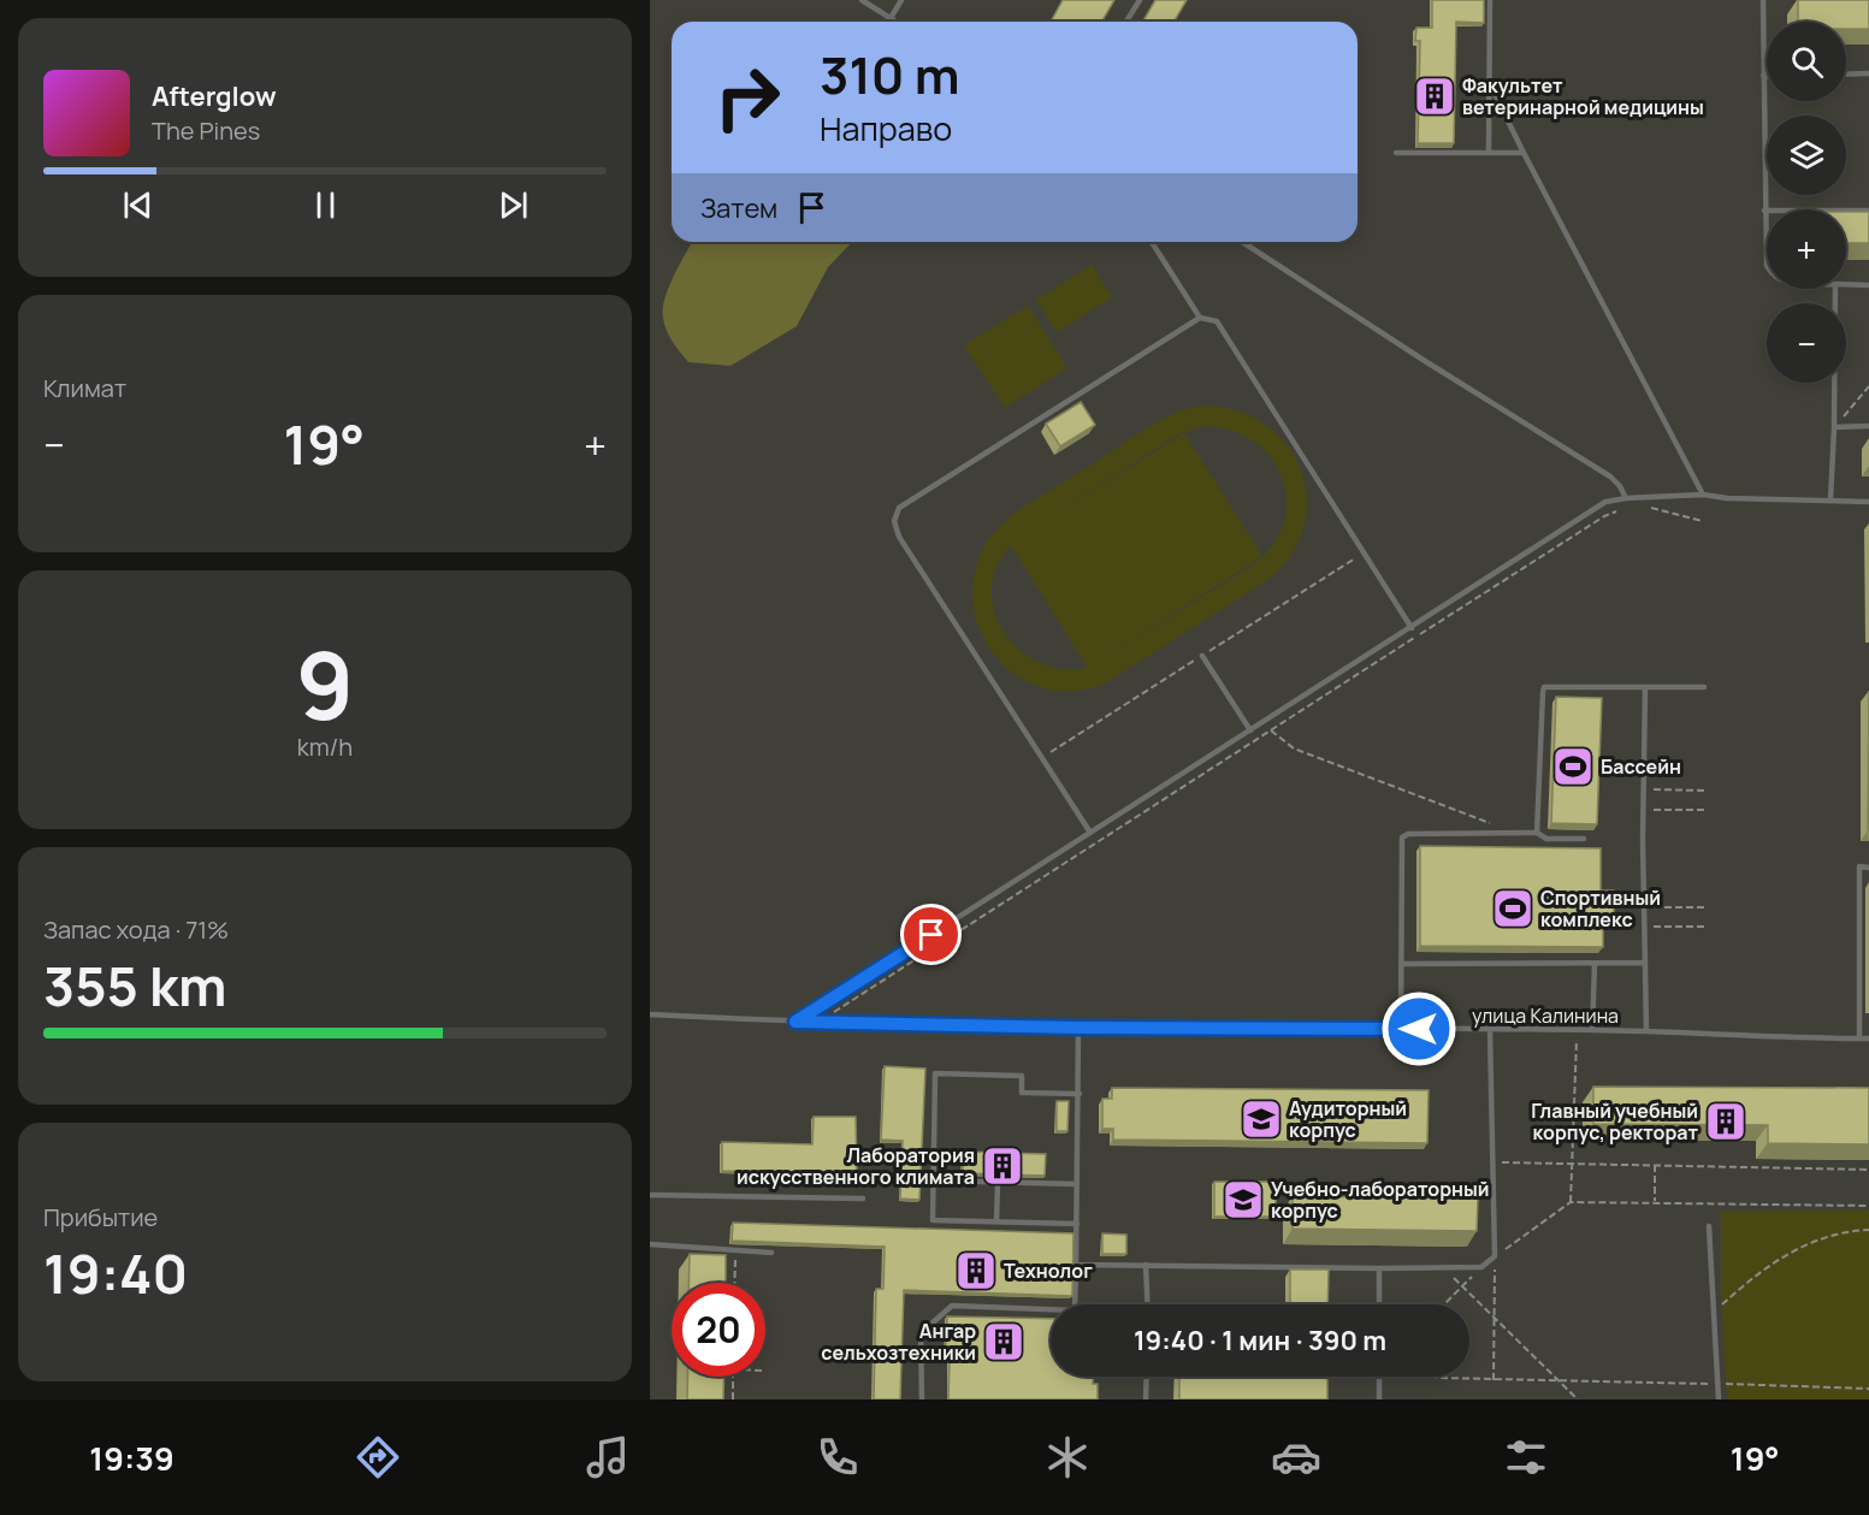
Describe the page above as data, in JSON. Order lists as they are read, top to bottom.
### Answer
{
  "streets": {
    "lane": ["улица Калинина"]
  },
  "places": {
    "building": [
      "Факультет ветеринарной медицины",
      "Главный учебный корпус, ректорат",
      "Лаборатория искусственного климата",
      "Технолог",
      "Ангар сельхозтехники"
    ],
    "sports": ["Бассейн", "Спортивный комплекс"],
    "school or university": ["Аудиторный корпус", "Учебно-лабораторный корпус"]
  },
  "page": {
    "map_buttons": ["+", "−"],
    "turn": ["310 m", "Направо"],
    "song": ["Afterglow", "The Pines"],
    "then": "Затем",
    "tile": [
      "Климат",
      ["9", "km/h"],
      ["Запас хода · 71%", "355 km"],
      ["Прибытие", "19:40"]
    ],
    "heat": ["−", "19°", "+"],
    "limit": "20",
    "trip": "19:40 · 1 мин · 390 m",
    "tabs": ["19:39", "19°"]
  }
}
